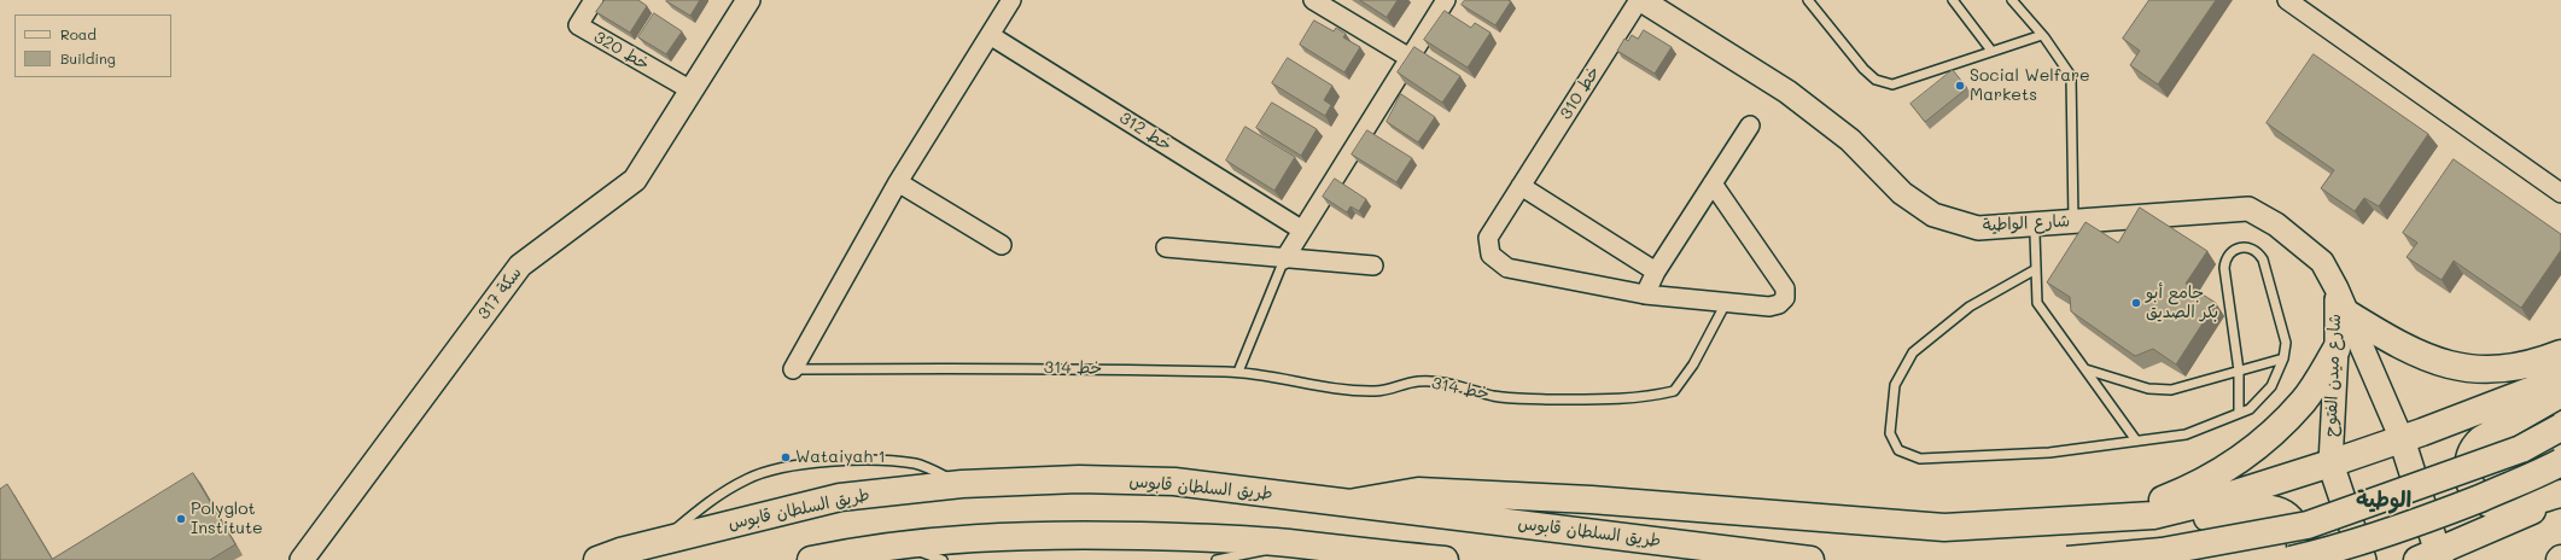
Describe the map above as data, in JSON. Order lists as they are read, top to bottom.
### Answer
{
  "streets": {
    "highway": ["طريق السلطان قابوس"],
    "street": [
      "خط 320",
      "خط 310",
      "خط 312",
      "شارع الواطية",
      "سكة 317",
      "خط 314",
      "شارع ميدن الفتوح"
    ]
  },
  "crossings": [
    ["خط 320", "سكة 317"],
    ["خط 310", "شارع الواطية"],
    ["خط 312", "خط 314"],
    ["شارع الواطية", "شارع ميدن الفتوح"]
  ],
  "districts": ["الوطية"],
  "places": [
    "Social Welfare Markets",
    "جامع أبو بكر الصديق",
    "Wataiyah 1",
    "Polyglot Institute"
  ],
  "legend": ["Road", "Building"]
}
